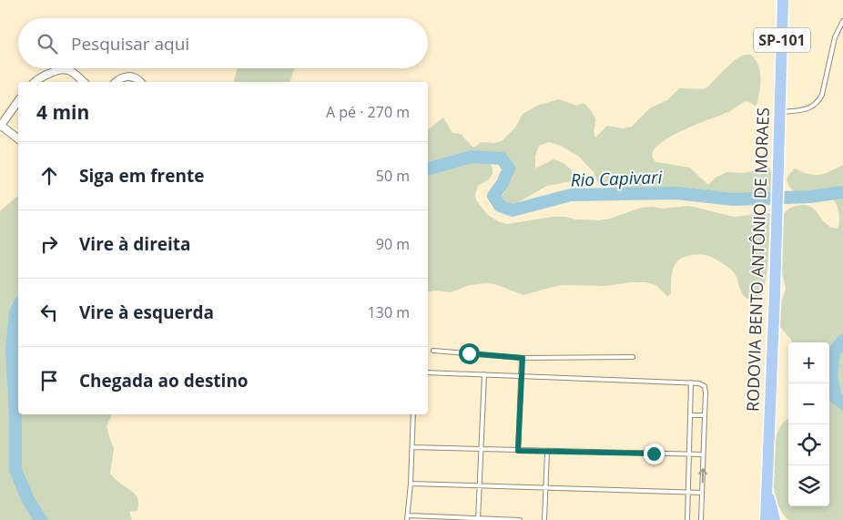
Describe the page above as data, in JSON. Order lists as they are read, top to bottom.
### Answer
{
  "streets": {
    "main road": ["SP-101", "RODOVIA BENTO ANTÔNIO DE MORAES"]
  },
  "water": ["Rio Capivari"],
  "page": {
    "search": "Pesquisar aqui",
    "heading": ["4 min", "A pé · 270 m"],
    "list": [
      ["Siga em frente", "50 m"],
      ["Vire à direita", "90 m"],
      ["Vire à esquerda", "130 m"],
      "Chegada ao destino"
    ],
    "map_buttons": ["+", "−"]
  }
}
